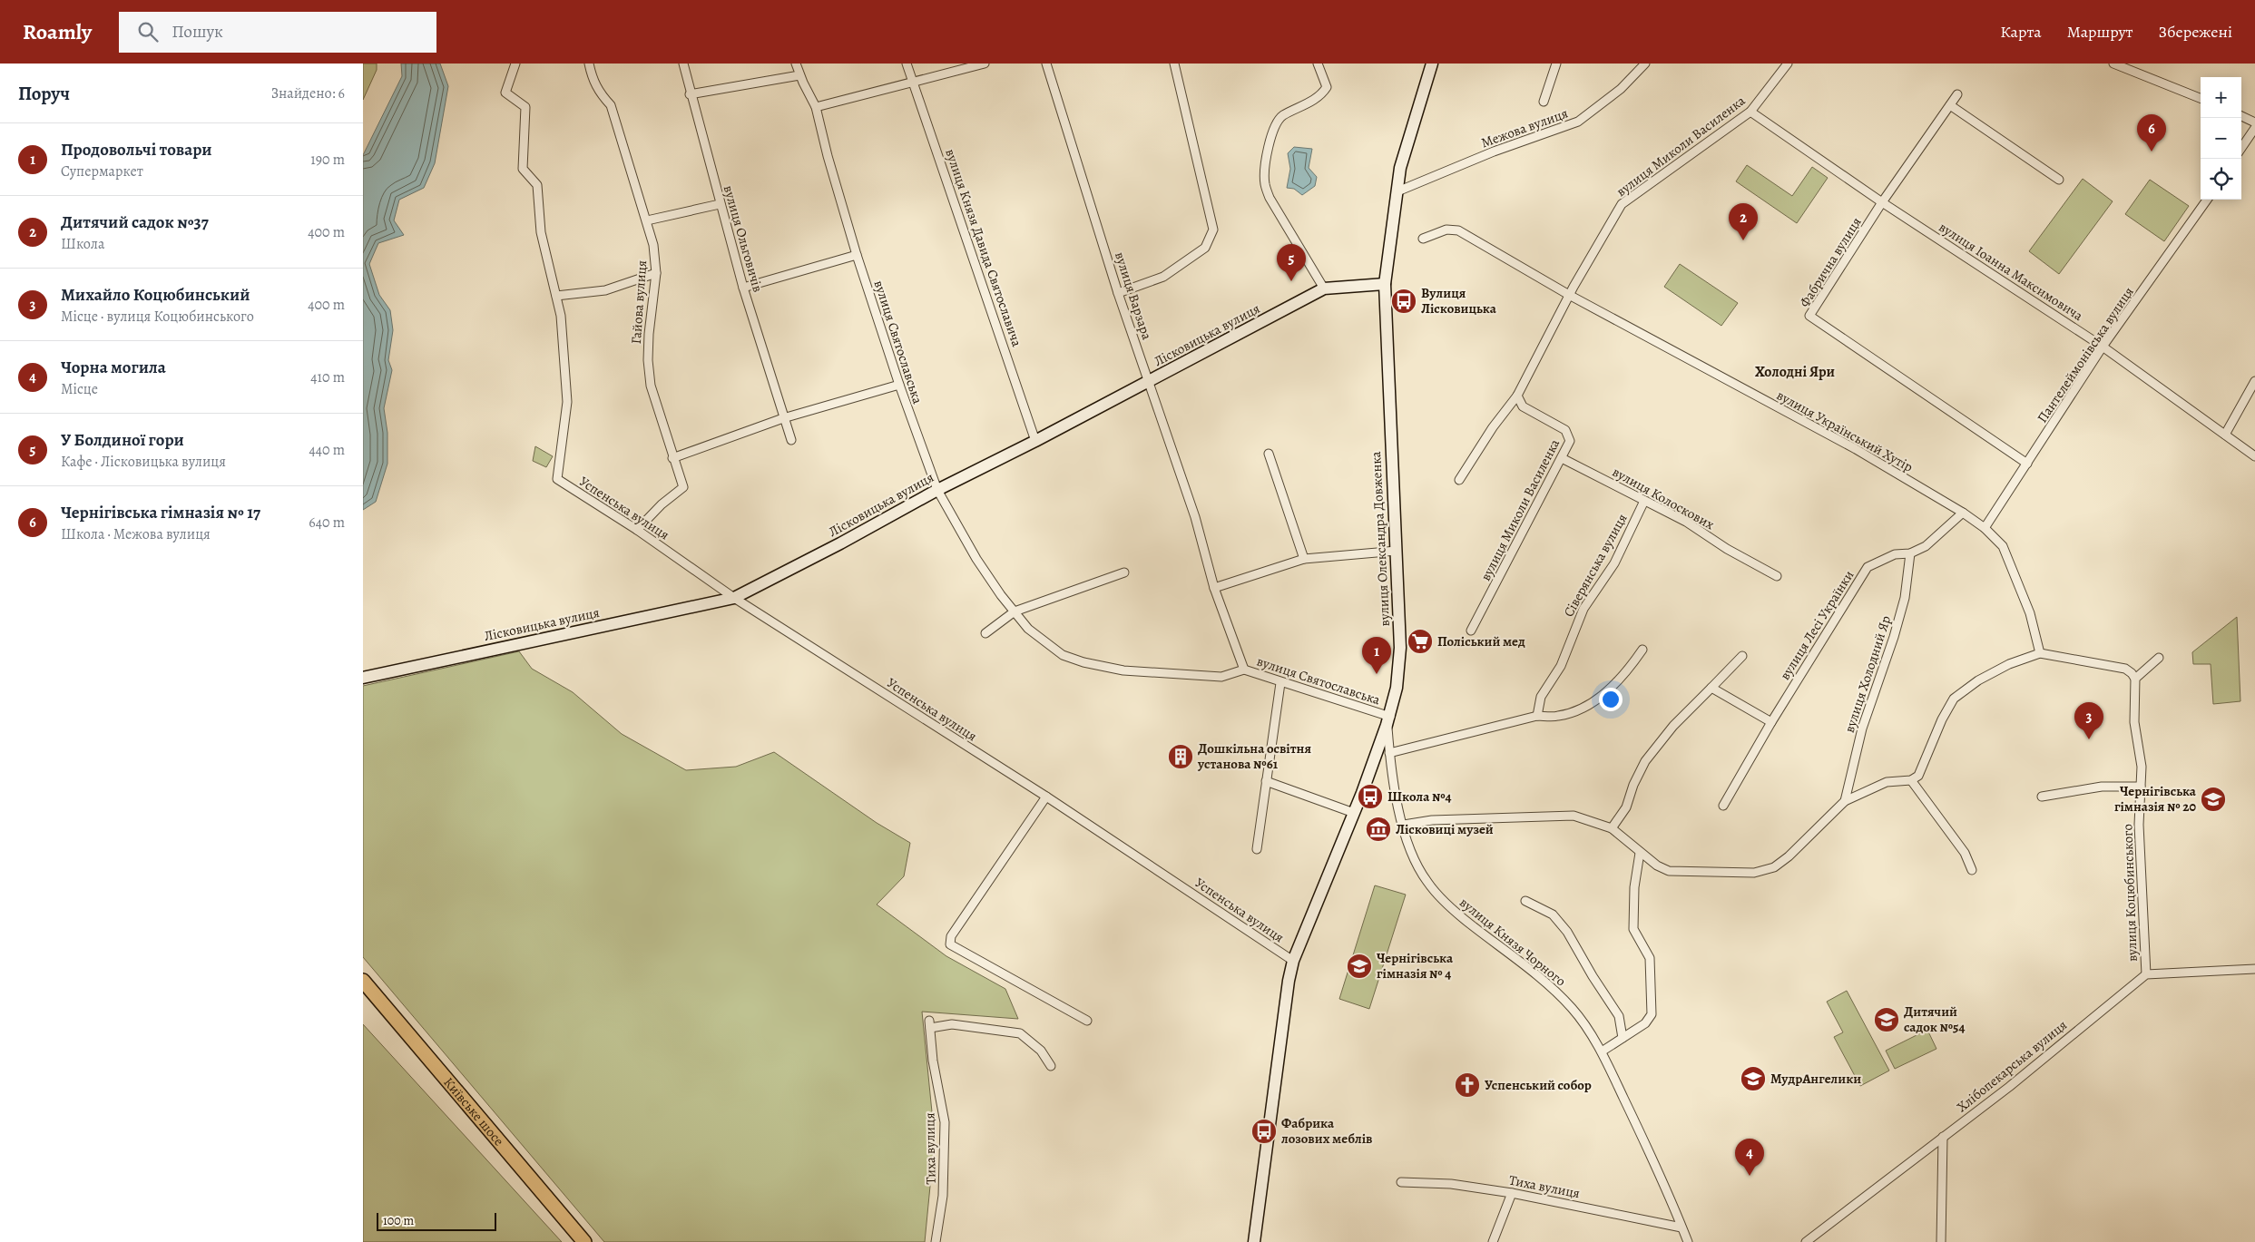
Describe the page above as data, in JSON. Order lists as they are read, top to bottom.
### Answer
{
  "streets": {
    "main road": ["Лісковицька вулиця", "вулиця Олександра Довженка", "Київське шосе"],
    "street": [
      "Межова вулиця",
      "вулиця Миколи Василенка",
      "вулиця Ольговичів",
      "вулиця Князя Давида Святославича",
      "Фабрична вулиця",
      "вулиця Іоанна Максимовича",
      "вулиця Варзара",
      "Гайова вулиця",
      "вулиця Святославська",
      "Пантелеймонівська вулиця",
      "вулиця Український Хутір",
      "вулиця Колоскових",
      "Успенська вулиця",
      "Сіверянська вулиця",
      "вулиця Лесі Українки",
      "вулиця Холодний Яр",
      "вулиця Коцюбинського",
      "вулиця Князя Чорного",
      "Хлібопекарська вулиця",
      "Тиха вулиця"
    ]
  },
  "crossings": [
    ["Межова вулиця", "вулиця Олександра Довженка"],
    ["вулиця Миколи Василенка", "вулиця Іоанна Максимовича"],
    ["вулиця Миколи Василенка", "вулиця Український Хутір"],
    ["вулиця Миколи Василенка", "вулиця Колоскових"],
    ["вулиця Князя Давида Святославича", "Лісковицька вулиця"],
    ["Фабрична вулиця", "вулиця Іоанна Максимовича"],
    ["Фабрична вулиця", "Пантелеймонівська вулиця"],
    ["вулиця Іоанна Максимовича", "Пантелеймонівська вулиця"],
    ["вулиця Варзара", "Лісковицька вулиця"],
    ["вулиця Варзара", "вулиця Святославська"],
    ["Гайова вулиця", "Успенська вулиця"],
    ["Лісковицька вулиця", "вулиця Святославська"],
    ["Лісковицька вулиця", "Успенська вулиця"],
    ["Лісковицька вулиця", "вулиця Олександра Довженка"],
    ["вулиця Святославська", "вулиця Олександра Довженка"],
    ["вулиця Святославська", "вулиця Князя Чорного"],
    ["Пантелеймонівська вулиця", "вулиця Український Хутір"],
    ["вулиця Український Хутір", "вулиця Лесі Українки"],
    ["вулиця Колоскових", "Сіверянська вулиця"],
    ["Успенська вулиця", "вулиця Олександра Довженка"],
    ["вулиця Олександра Довженка", "вулиця Князя Чорного"],
    ["вулиця Лесі Українки", "вулиця Холодний Яр"],
    ["вулиця Коцюбинського", "Хлібопекарська вулиця"],
    ["вулиця Князя Чорного", "Тиха вулиця"]
  ],
  "districts": ["Холодні Яри"],
  "places": {
    "bus stop": ["Вулиця Лісковицька", "Школа №4", "Фабрика лозових меблів"],
    "supermarket": ["Поліський мед"],
    "building": ["Дошкільна освітня установа №61"],
    "school or university": [
      "Чернігівська гімназія № 20",
      "Чернігівська гімназія № 4",
      "Дитячий садок №54",
      "МудрАнгелики"
    ],
    "museum": ["Лісковиці музей"],
    "church": ["Успенський собор"]
  },
  "scale_bar": "100 m",
  "page": {
    "header": "Roamly",
    "search": "Пошук",
    "nav": ["Карта", "Маршрут", "Збережені"],
    "heading": ["Поруч", "Знайдено: 6"],
    "map_buttons": ["+", "−"],
    "pins": [
      "6",
      "2",
      "5",
      "1",
      "3",
      "4"
    ],
    "list": [
      {
        "mark": "1",
        "name": "Продовольчі товари",
        "note": "Супермаркет",
        "value": "190 m"
      },
      {
        "mark": "2",
        "name": "Дитячий садок №37",
        "note": "Школа",
        "value": "400 m"
      },
      {
        "mark": "3",
        "name": "Михайло Коцюбинський",
        "note": "Місце · вулиця Коцюбинського",
        "value": "400 m"
      },
      {
        "mark": "4",
        "name": "Чорна могила",
        "note": "Місце",
        "value": "410 m"
      },
      {
        "mark": "5",
        "name": "У Болдиної гори",
        "note": "Кафе · Лісковицька вулиця",
        "value": "440 m"
      },
      {
        "mark": "6",
        "name": "Чернігівська гімназія № 17",
        "note": "Школа · Межова вулиця",
        "value": "640 m"
      }
    ],
    "scale": "100 m"
  }
}
